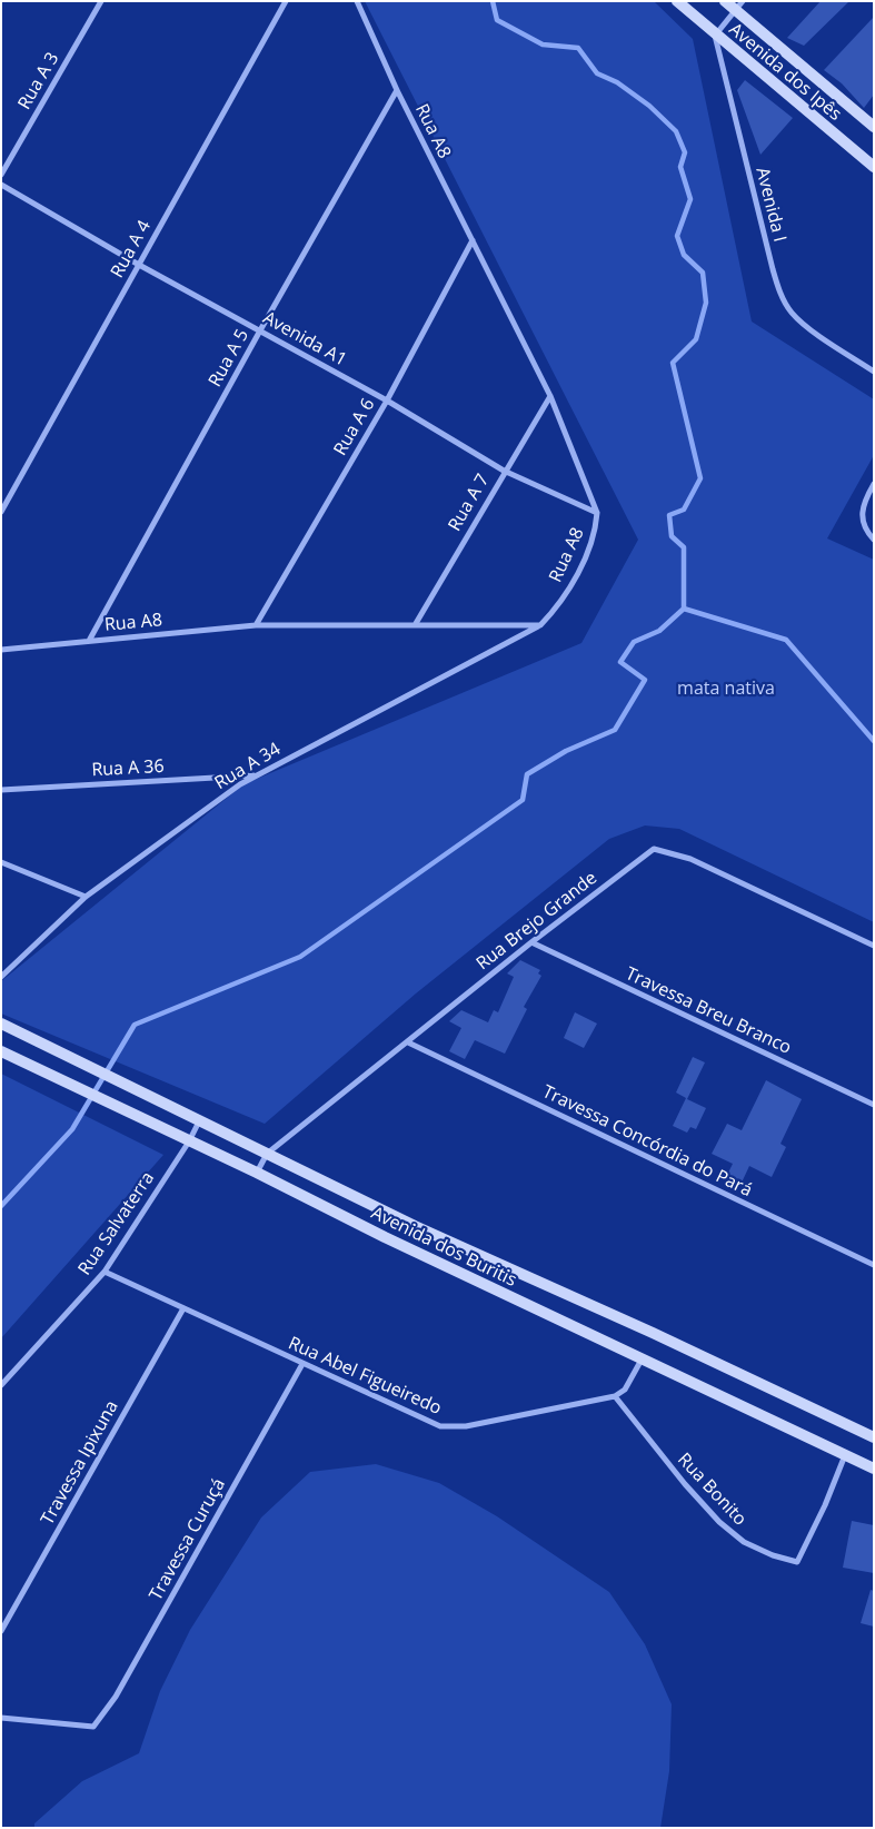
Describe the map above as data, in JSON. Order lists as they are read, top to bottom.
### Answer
{
  "streets": {
    "main road": ["Avenida dos Ipês", "Avenida dos Buritis"],
    "street": [
      "Rua A 3",
      "Rua A8",
      "Avenida I",
      "Rua A 4",
      "Avenida A1",
      "Rua A 5",
      "Rua A 6",
      "Rua A 7",
      "Rua A 34",
      "Rua A 36",
      "Rua Brejo Grande",
      "Travessa Breu Branco",
      "Travessa Concórdia do Pará",
      "Rua Salvaterra",
      "Rua Abel Figueiredo",
      "Travessa Ipixuna",
      "Rua Bonito",
      "Travessa Curuçá"
    ]
  },
  "crossings": [
    ["Avenida dos Ipês", "Avenida I"],
    ["Rua A8", "Avenida A1"],
    ["Rua A8", "Rua A 5"],
    ["Rua A8", "Rua A 6"],
    ["Rua A8", "Rua A 7"],
    ["Rua A8", "Rua A 34"],
    ["Rua A 4", "Avenida A1"],
    ["Avenida A1", "Rua A 5"],
    ["Avenida A1", "Rua A 6"],
    ["Avenida A1", "Rua A 7"],
    ["Rua A 34", "Rua A 36"],
    ["Rua Brejo Grande", "Travessa Breu Branco"],
    ["Rua Brejo Grande", "Travessa Concórdia do Pará"],
    ["Rua Brejo Grande", "Avenida dos Buritis"],
    ["Rua Salvaterra", "Avenida dos Buritis"],
    ["Rua Salvaterra", "Rua Abel Figueiredo"],
    ["Avenida dos Buritis", "Rua Bonito"],
    ["Rua Abel Figueiredo", "Travessa Ipixuna"],
    ["Rua Abel Figueiredo", "Rua Bonito"],
    ["Rua Abel Figueiredo", "Travessa Curuçá"]
  ],
  "parks": ["mata nativa"]
}
